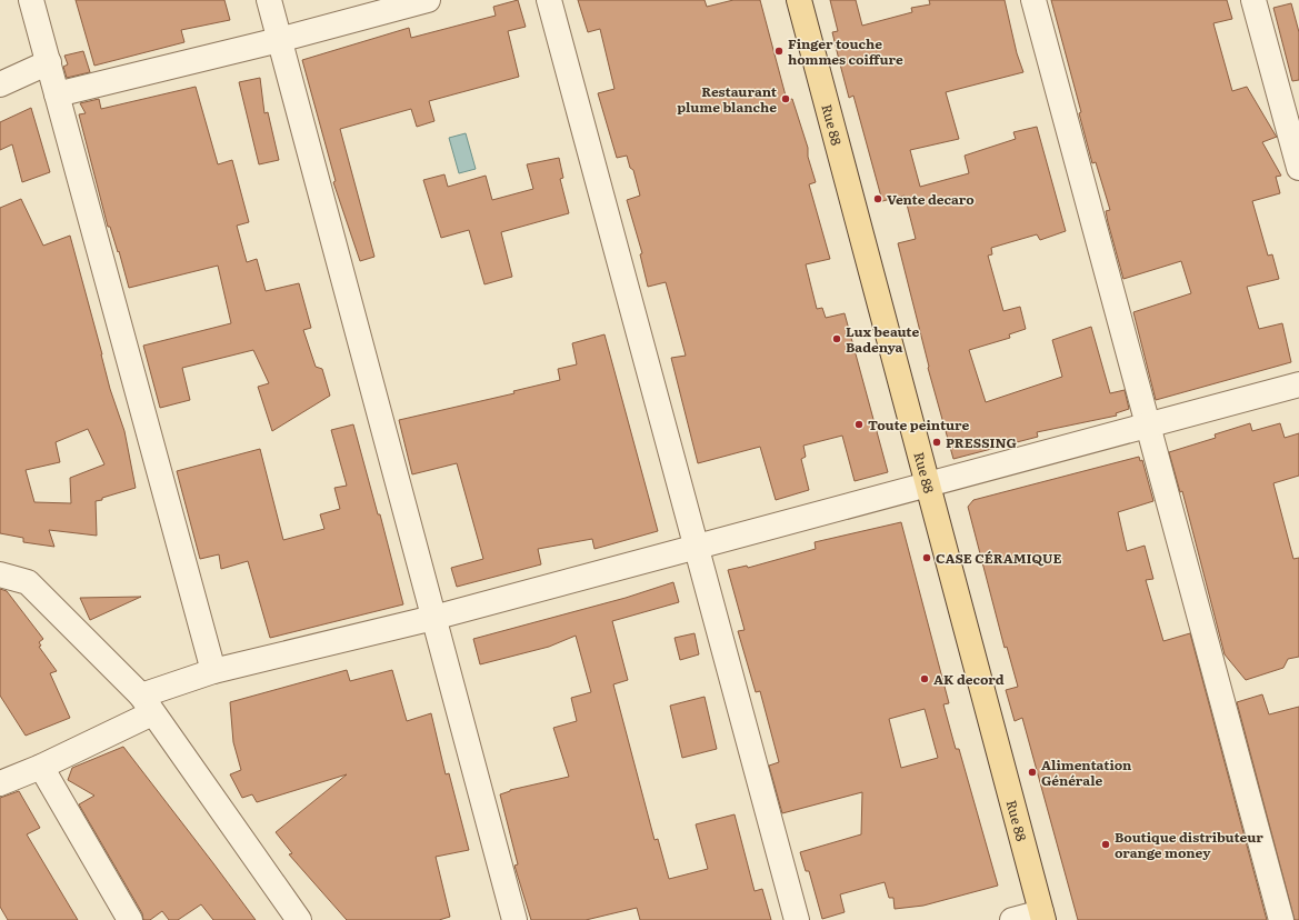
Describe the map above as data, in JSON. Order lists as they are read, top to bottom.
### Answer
{
  "streets": {
    "main road": ["Rue 88"]
  },
  "places": [
    "Finger touche hommes coiffure",
    "Restaurant plume blanche",
    "Vente decaro",
    "Lux beaute Badenya",
    "Toute peinture",
    "PRESSING",
    "CASE CÉRAMIQUE",
    "AK decord",
    "Alimentation Générale",
    "Boutique distributeur orange money"
  ]
}
